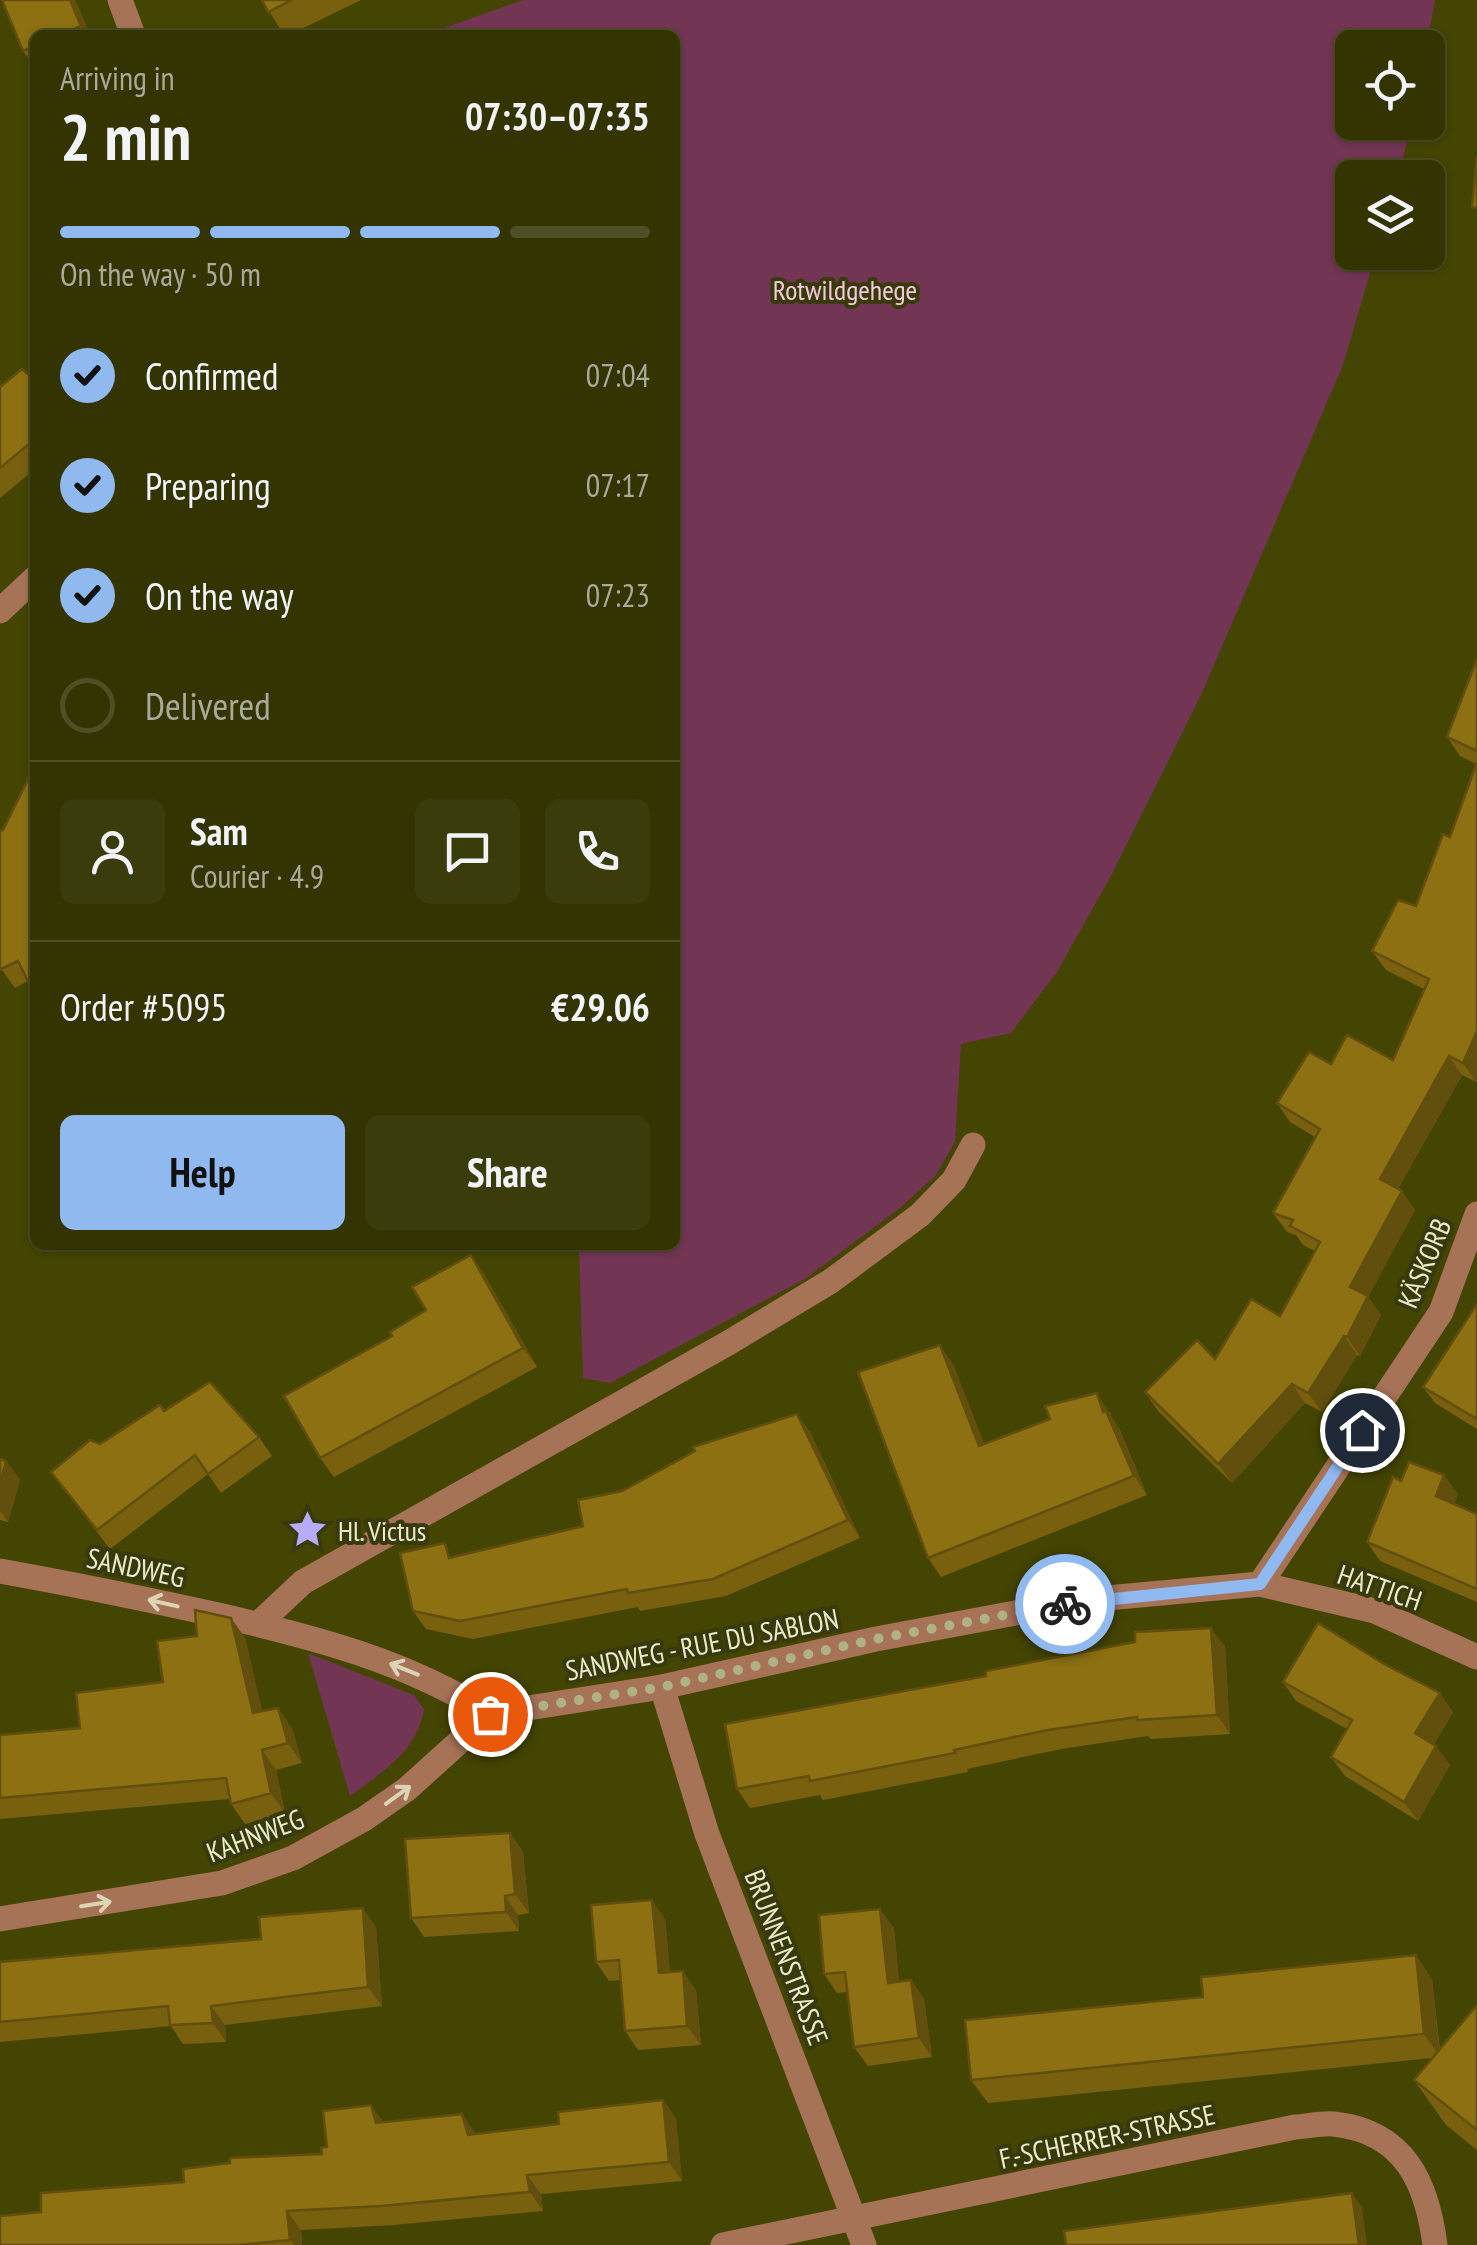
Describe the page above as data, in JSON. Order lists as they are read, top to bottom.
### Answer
{
  "streets": {
    "street": [
      "KÄSKORB",
      "SANDWEG",
      "HATTICH",
      "SANDWEG - RUE DU SABLON",
      "KAHNWEG",
      "BRUNNENSTRASSE",
      "F.-SCHERRER-STRASSE"
    ]
  },
  "crossings": [
    ["KÄSKORB", "HATTICH"],
    ["KÄSKORB", "SANDWEG - RUE DU SABLON"],
    ["HATTICH", "SANDWEG - RUE DU SABLON"],
    ["SANDWEG - RUE DU SABLON", "KAHNWEG"],
    ["SANDWEG - RUE DU SABLON", "BRUNNENSTRASSE"],
    ["BRUNNENSTRASSE", "F.-SCHERRER-STRASSE"]
  ],
  "one_way": ["SANDWEG", "KAHNWEG"],
  "parks": ["Rotwildgehege"],
  "places": {
    "place": ["Hl. Victus"]
  },
  "page": {
    "heading": ["2 min", "Arriving in", "07:30–07:35"],
    "panel": [
      "Sam",
      "Courier · 4.9",
      "Order #5095",
      "€29.06"
    ],
    "bar": "On the way · 50 m",
    "list": [
      ["Confirmed", "07:04"],
      ["Preparing", "07:17"],
      ["On the way", "07:23"],
      "Delivered"
    ],
    "buttons": ["Help", "Share"]
  }
}
